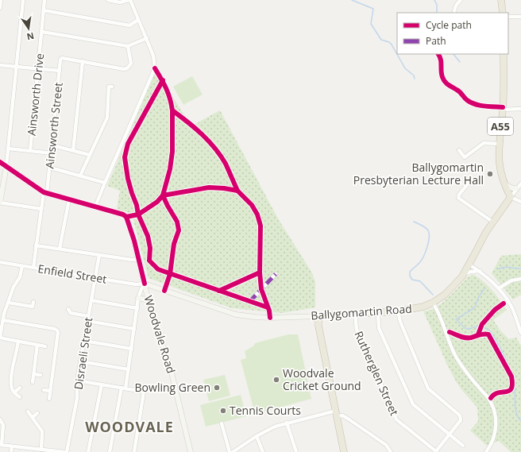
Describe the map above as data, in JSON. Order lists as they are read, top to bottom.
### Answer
{
  "streets": {
    "highway": ["A55", "Ballygomartin Road"],
    "main road": ["Woodvale Road"],
    "street": [
      "Ainsworth Drive",
      "Ainsworth Street",
      "Enfield Street",
      "Disraeli Street",
      "Rutherglen Street"
    ]
  },
  "crossings": [
    ["Ainsworth Street", "Enfield Street"],
    ["Ainsworth Street", "Woodvale Road"],
    ["A55", "Ballygomartin Road"],
    ["Enfield Street", "Ballygomartin Road"],
    ["Enfield Street", "Woodvale Road"],
    ["Enfield Street", "Disraeli Street"],
    ["Ballygomartin Road", "Woodvale Road"],
    ["Ballygomartin Road", "Rutherglen Street"]
  ],
  "districts": ["WOODVALE"],
  "places": [
    "Ballygomartin Presbyterian Lecture Hall",
    "Woodvale Cricket Ground",
    "Bowling Green",
    "Tennis Courts"
  ],
  "legend": ["Cycle path", "Path"],
  "north": "bottom"
}
